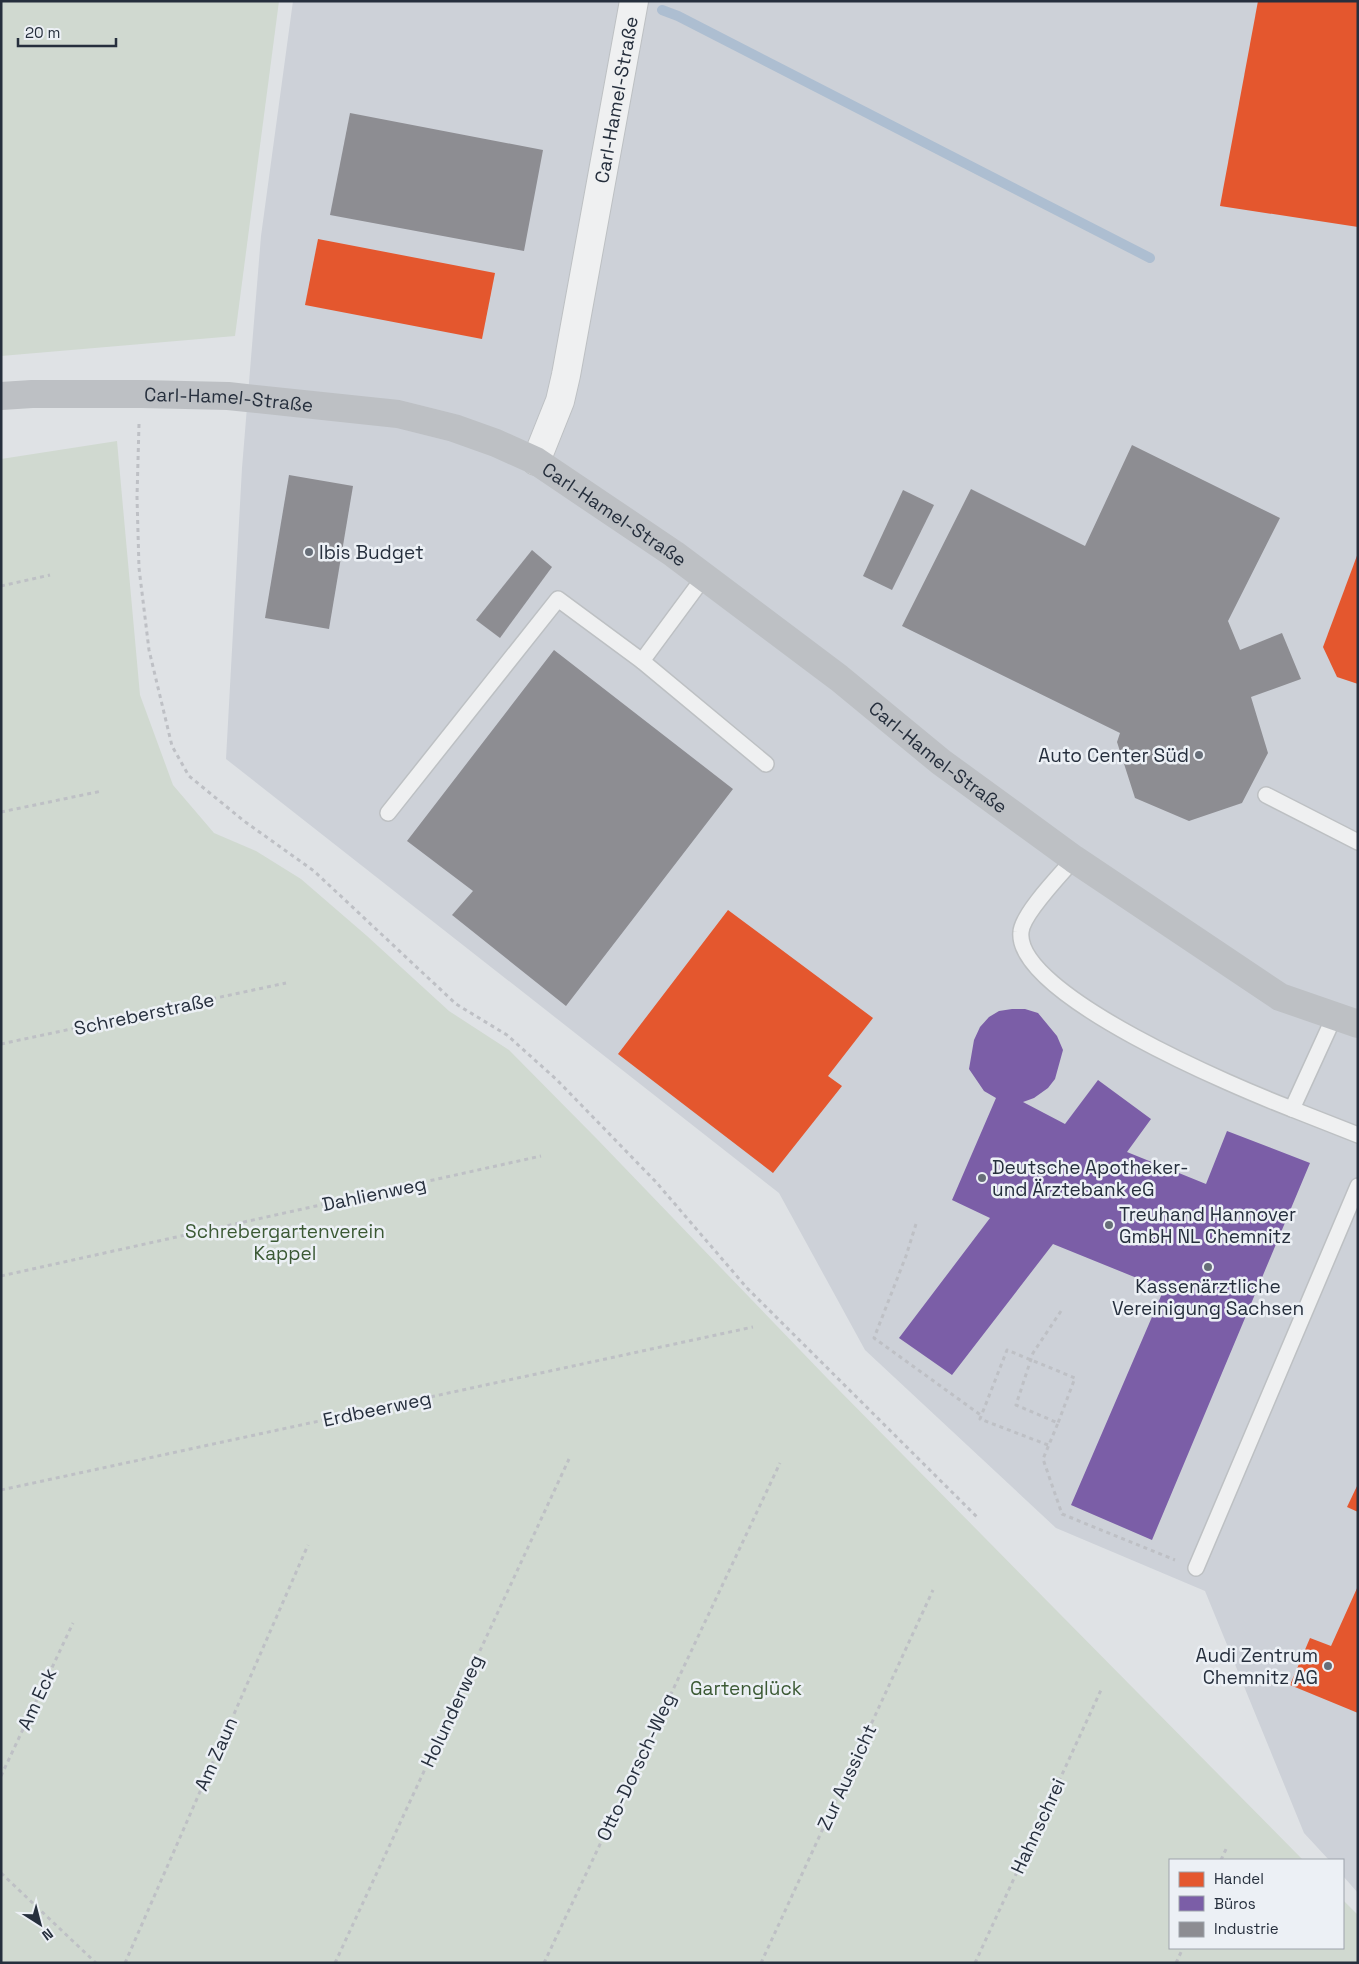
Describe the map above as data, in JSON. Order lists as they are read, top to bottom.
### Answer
{
  "streets": {
    "main road": ["Carl-Hamel-Straße"],
    "path": [
      "Schreberstraße",
      "Dahlienweg",
      "Erdbeerweg",
      "Am Eck",
      "Holunderweg",
      "Am Zaun",
      "Otto-Dorsch-Weg",
      "Zur Aussicht",
      "Hahnschrei"
    ]
  },
  "parks": ["Schrebergartenverein Kappel", "Gartenglück"],
  "places": [
    "Ibis Budget",
    "Auto Center Süd",
    "Deutsche Apotheker- und Ärztebank eG",
    "Treuhand Hannover GmbH NL Chemnitz",
    "Kassenärztliche Vereinigung Sachsen",
    "Audi Zentrum Chemnitz AG"
  ],
  "legend": ["Handel", "Büros", "Industrie"],
  "scale_bar": "20 m",
  "north": "bottom right"
}
